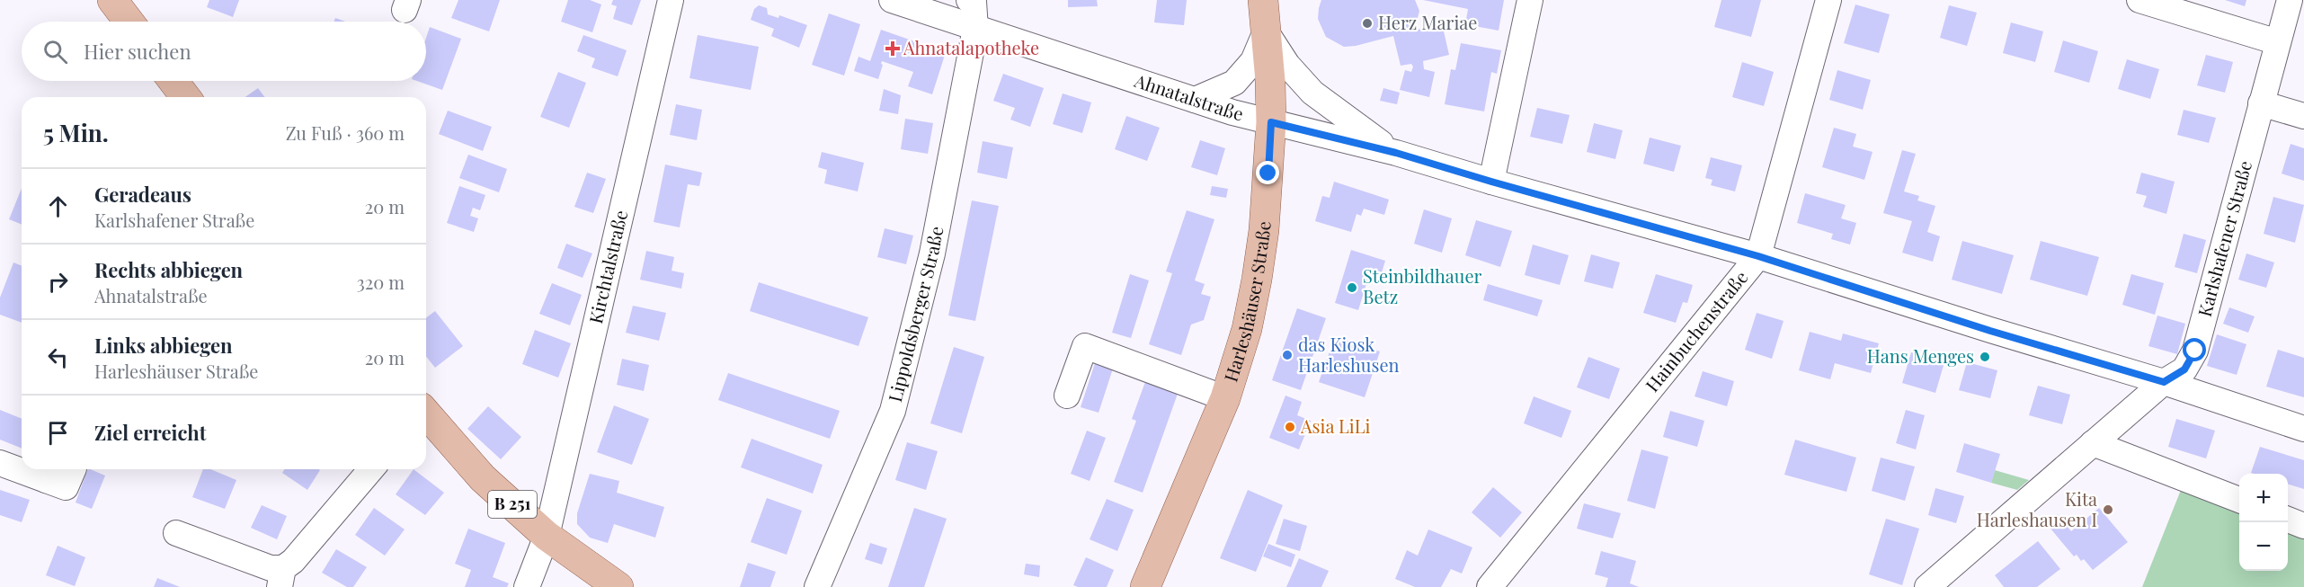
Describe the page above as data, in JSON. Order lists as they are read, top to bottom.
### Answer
{
  "streets": {
    "main road": ["Harleshäuser Straße", "B 251"],
    "street": [
      "Ahnatalstraße",
      "Karlshafener Straße",
      "Kirchtalstraße",
      "Lippoldsberger Straße",
      "Hainbuchenstraße"
    ]
  },
  "crossings": [
    ["Ahnatalstraße", "Karlshafener Straße"],
    ["Ahnatalstraße", "Harleshäuser Straße"],
    ["Ahnatalstraße", "Lippoldsberger Straße"],
    ["Ahnatalstraße", "Hainbuchenstraße"],
    ["Kirchtalstraße", "B 251"]
  ],
  "places": {
    "other": [
      "Herz Mariae",
      "Steinbildhauer Betz",
      "das Kiosk Harleshusen",
      "Hans Menges",
      "Asia LiLi",
      "Kita Harleshausen I"
    ],
    "health": ["Ahnatalapotheke"]
  },
  "page": {
    "search": "Hier suchen",
    "heading": ["5 Min.", "Zu Fuß · 360 m"],
    "list": [
      ["Geradeaus", "Karlshafener Straße", "20 m"],
      ["Rechts abbiegen", "Ahnatalstraße", "320 m"],
      ["Links abbiegen", "Harleshäuser Straße", "20 m"],
      "Ziel erreicht"
    ],
    "map_buttons": ["+", "−"]
  }
}
